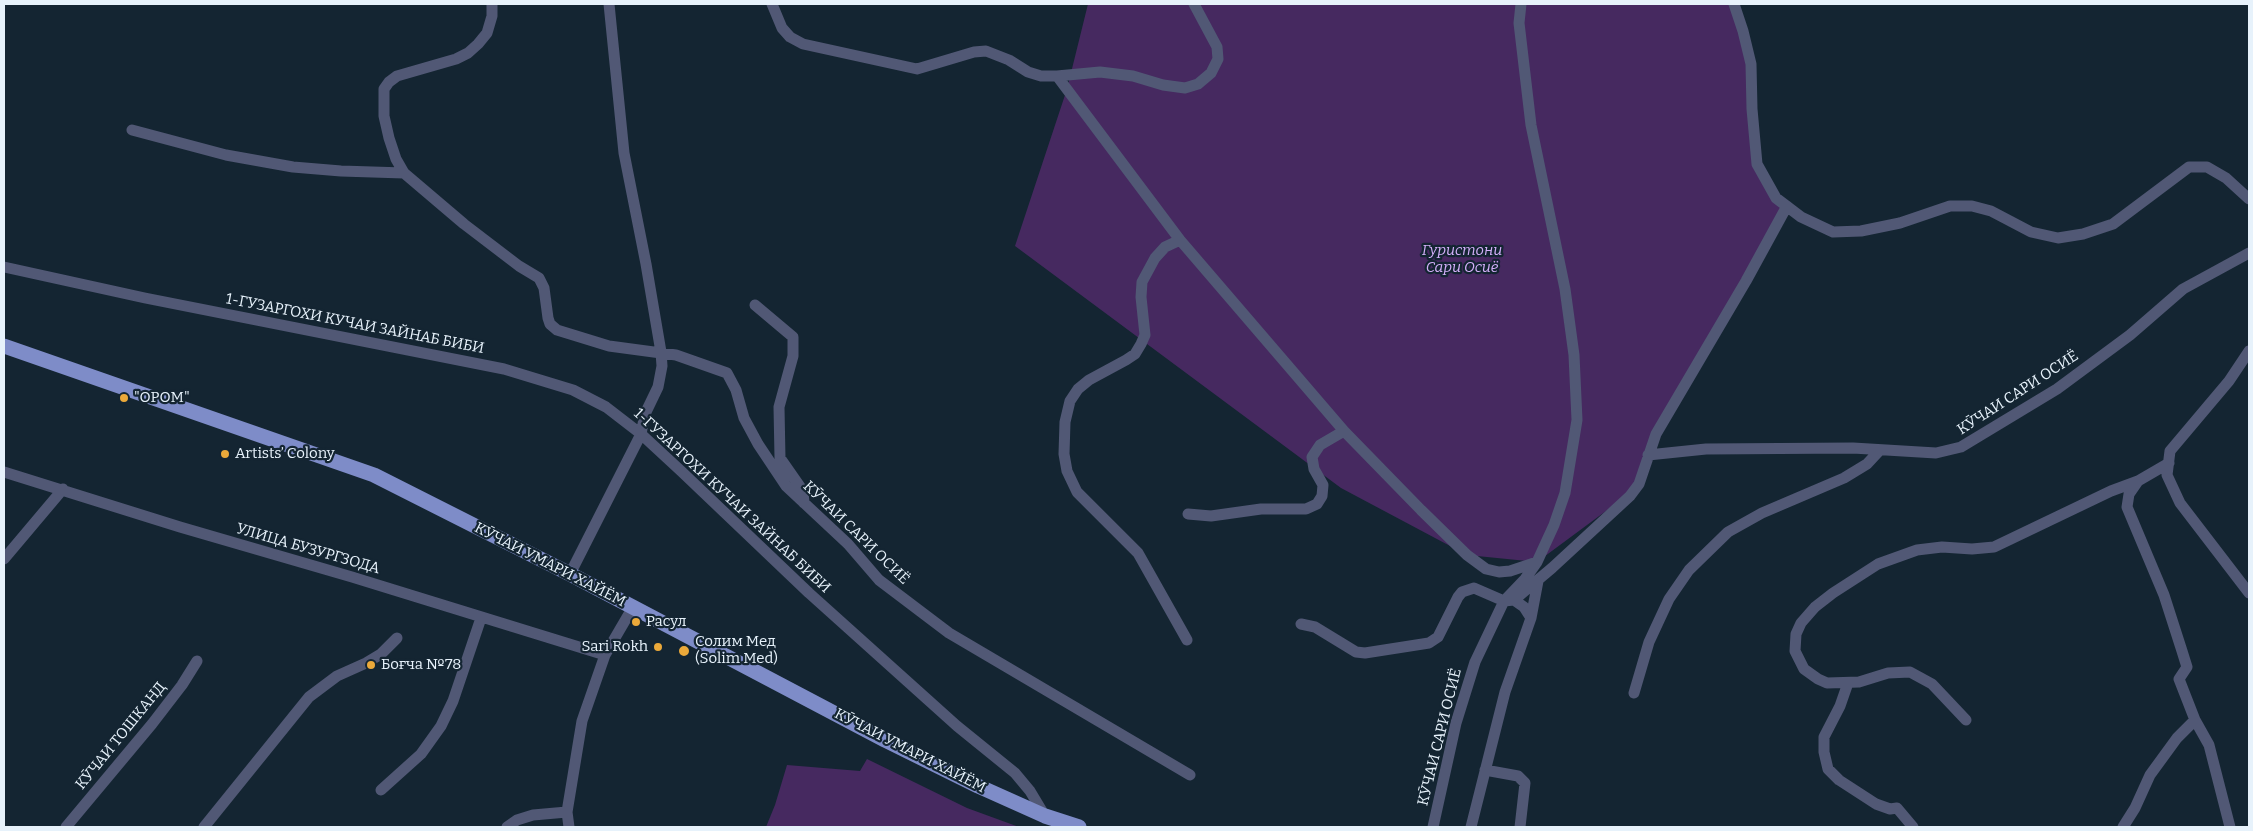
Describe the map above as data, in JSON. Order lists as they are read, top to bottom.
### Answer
{
  "streets": {
    "main road": ["КӮЧАИ УМАРИ ХАЙЁМ"],
    "street": [
      "1-ГУЗАРГОХИ КУЧАИ ЗАЙНАБ БИБИ",
      "КӮЧАИ САРИ ОСИЁ",
      "УЛИЦА БУЗУРГЗОДА",
      "КӮЧАИ ТОШКАНД"
    ]
  },
  "crossings": [
    ["1-ГУЗАРГОХИ КУЧАИ ЗАЙНАБ БИБИ", "КӮЧАИ УМАРИ ХАЙЁМ"]
  ],
  "parks": ["Гуристони Сари Осиё"],
  "places": [
    "\"OPOM\"",
    "Artists’ Colony",
    "Расул",
    "Sari Rokh",
    "Солим Мед (Solim Med)",
    "Боғча №78"
  ]
}
